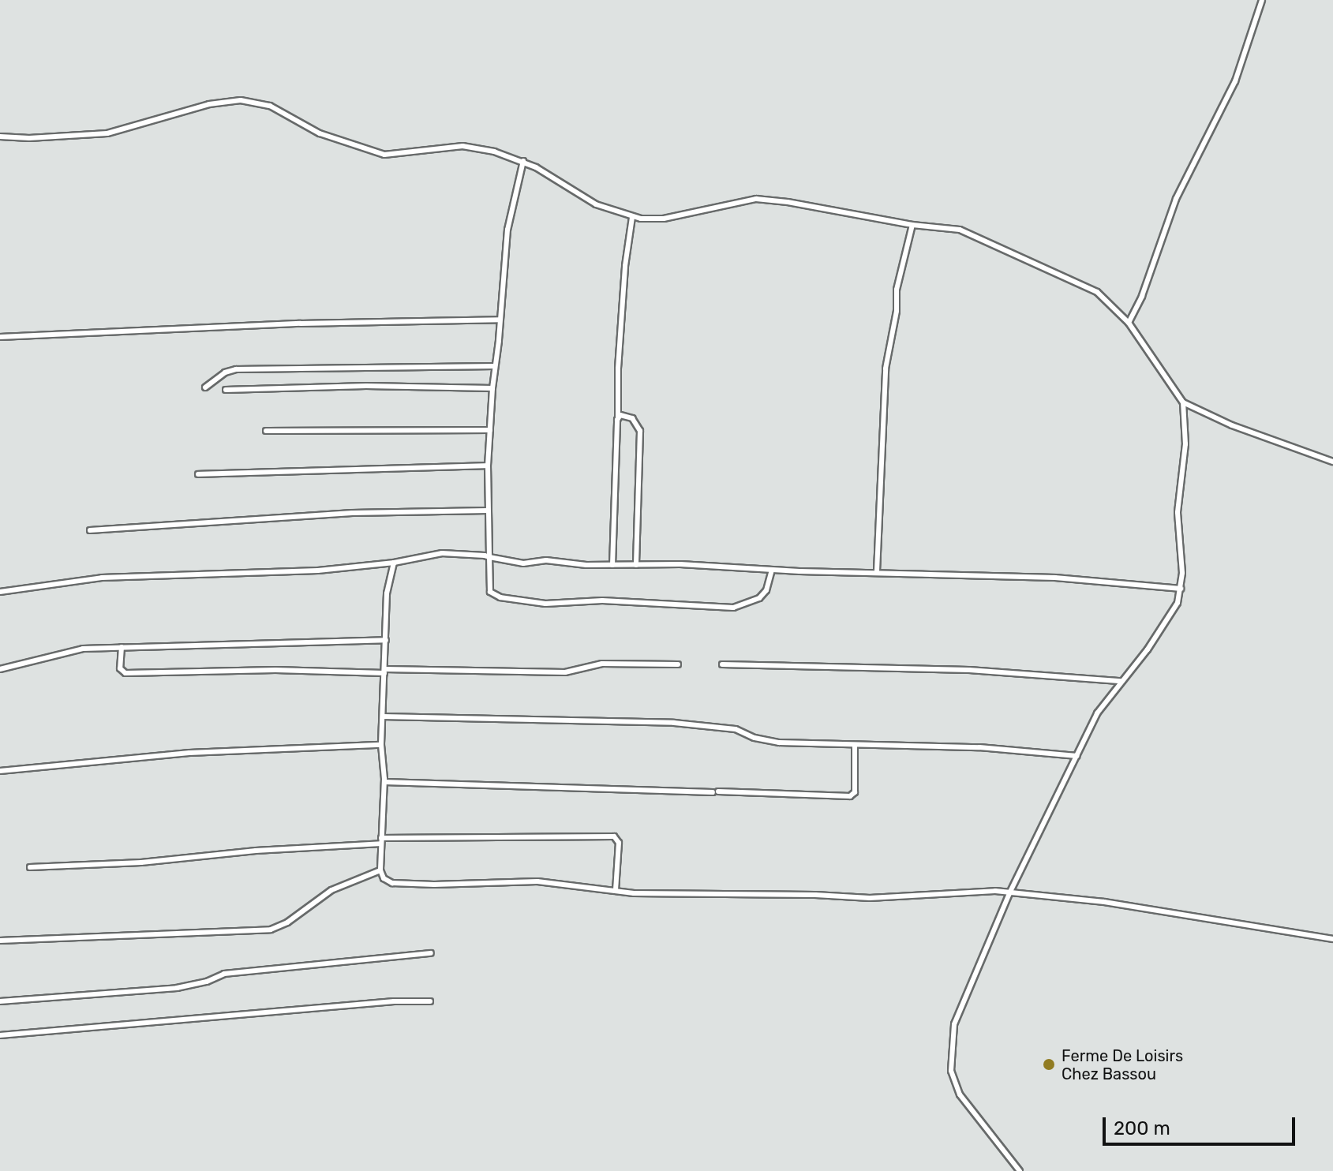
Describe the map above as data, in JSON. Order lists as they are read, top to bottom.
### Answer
{
  "places": ["Ferme De Loisirs Chez Bassou"],
  "scale_bar": "200 m"
}
